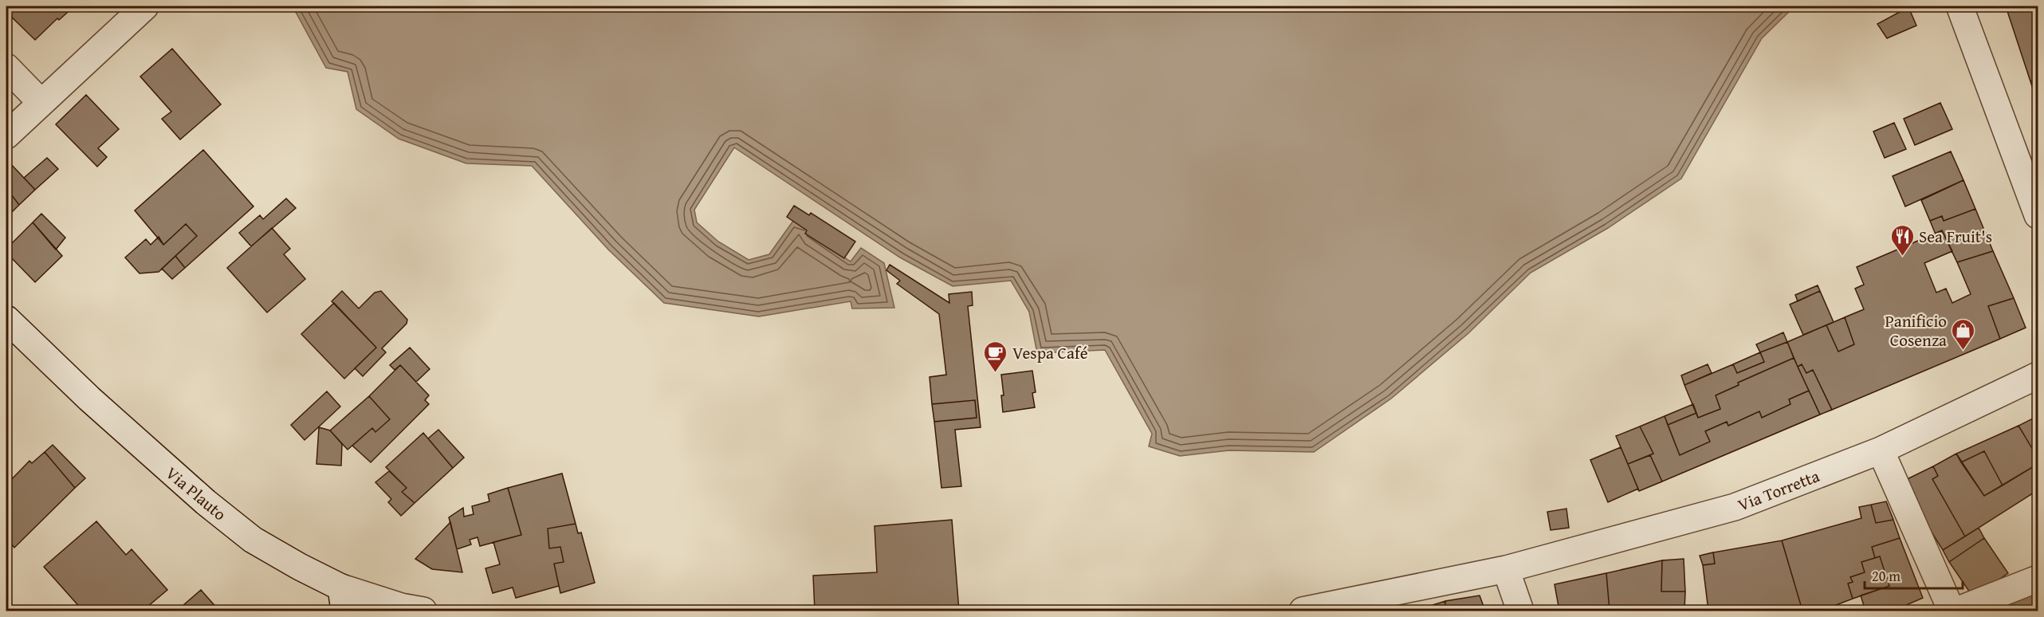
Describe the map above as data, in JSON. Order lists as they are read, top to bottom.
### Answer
{
  "streets": {
    "street": ["Via Torretta", "Via Plauto"]
  },
  "places": {
    "restaurant": ["Sea Fruit's"],
    "shop": ["Panificio Cosenza"],
    "cafe": ["Vespa Café"]
  },
  "scale_bar": "20 m"
}
